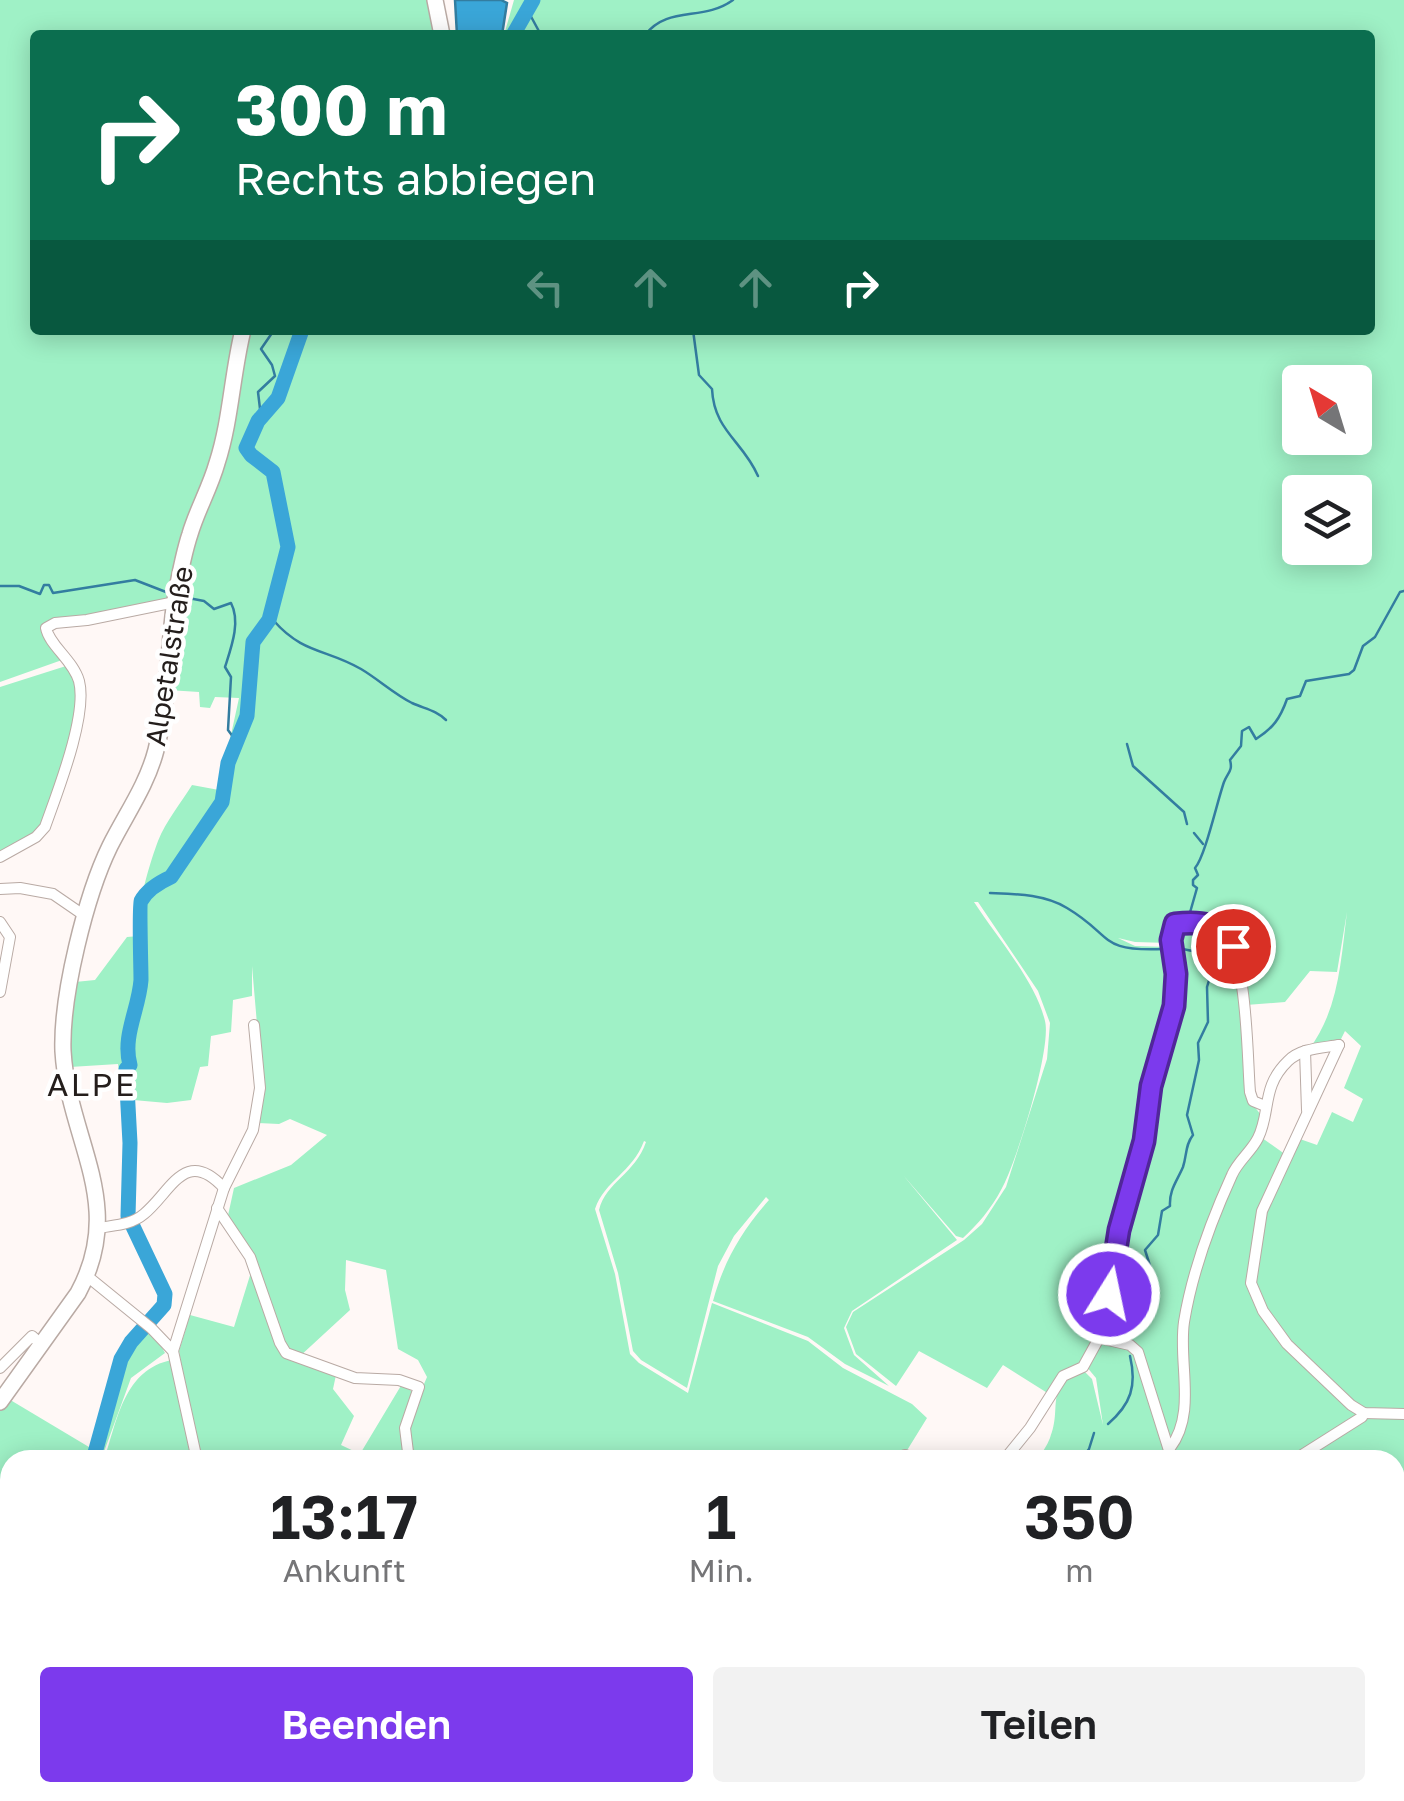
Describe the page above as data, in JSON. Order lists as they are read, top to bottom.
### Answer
{
  "streets": {
    "main road": ["Alpetalstraße"]
  },
  "districts": ["ALPE"],
  "north": "top left",
  "page": {
    "turn": ["300 m", "Rechts abbiegen"],
    "eta": [
      "13:17",
      "Ankunft",
      "1",
      "Min.",
      "350",
      "m"
    ],
    "buttons": ["Beenden", "Teilen"]
  }
}
